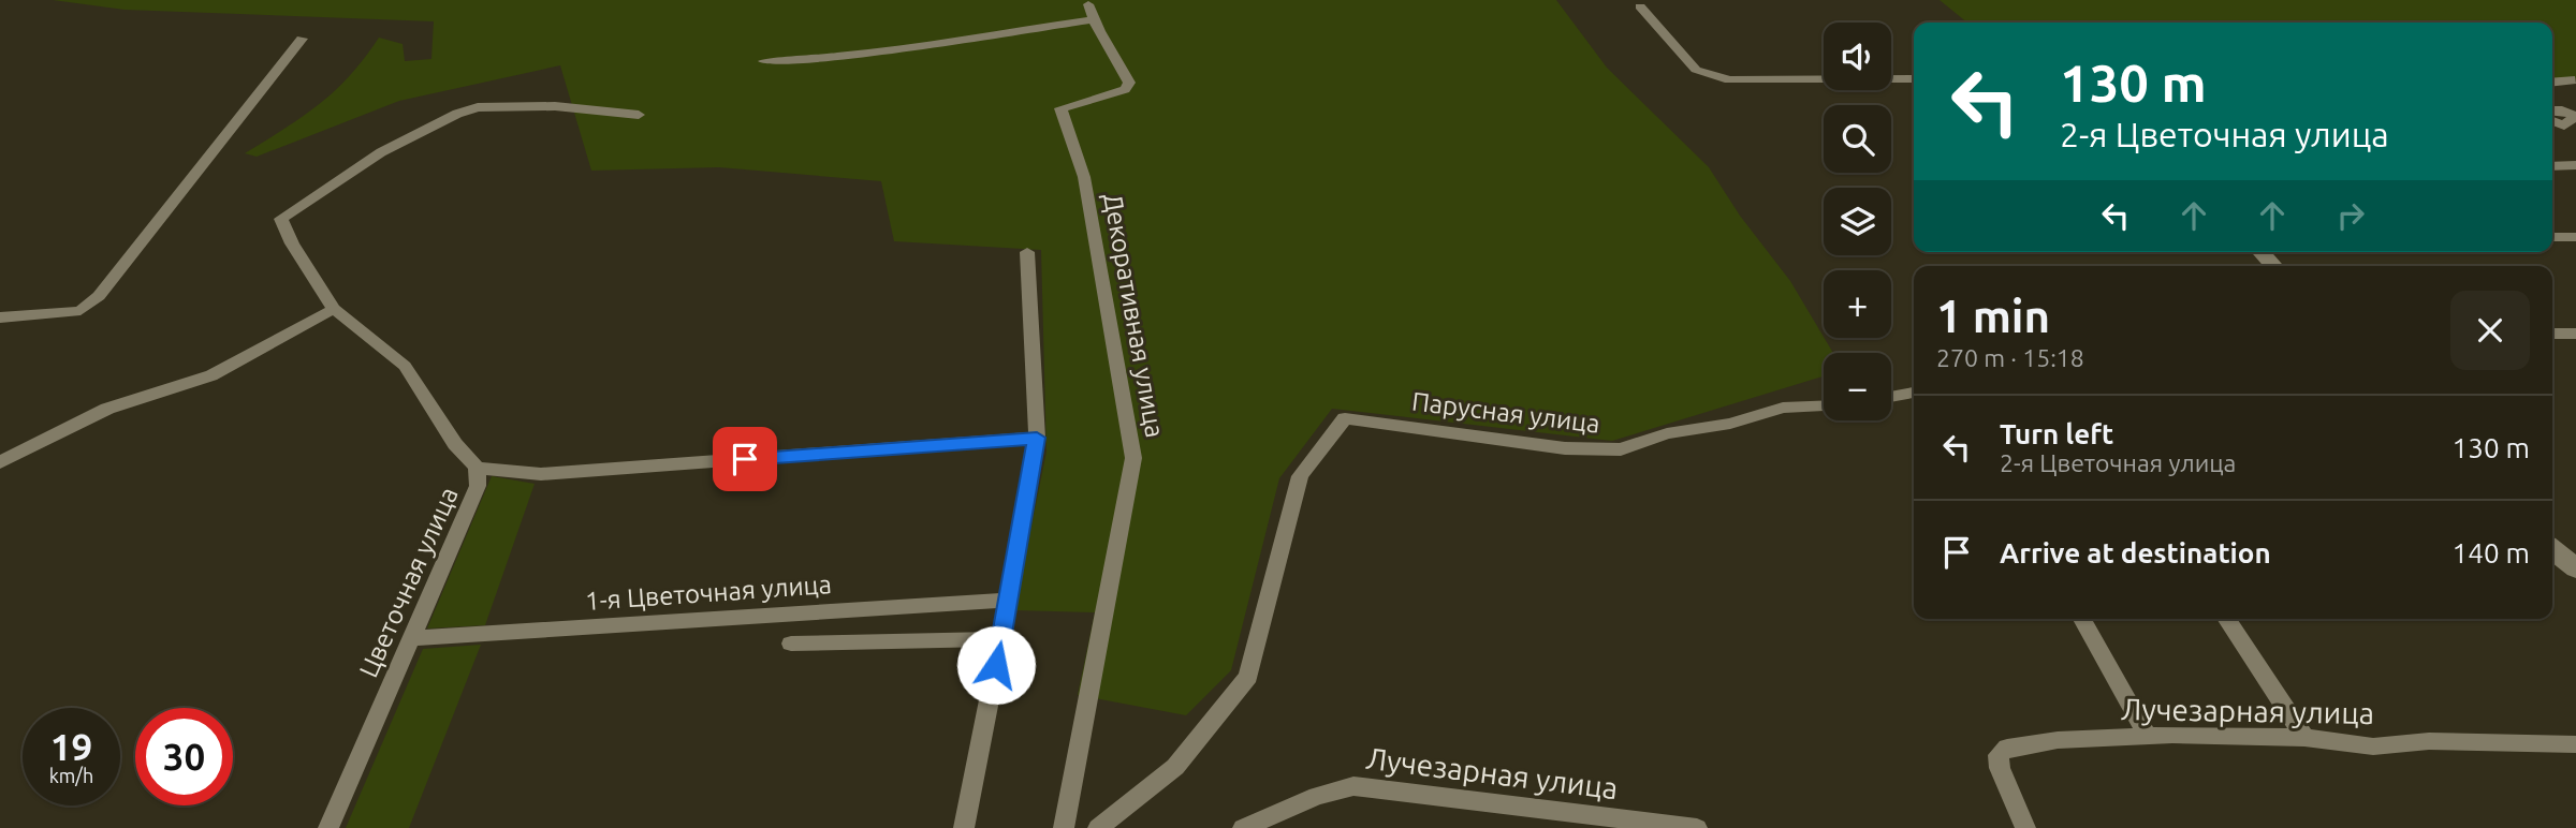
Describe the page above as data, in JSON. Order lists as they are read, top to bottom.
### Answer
{
  "streets": {
    "street": [
      "Декоративная улица",
      "Парусная улица",
      "Цветочная улица",
      "1-я Цветочная улица",
      "Лучезарная улица"
    ]
  },
  "crossings": [
    ["Цветочная улица", "1-я Цветочная улица"]
  ],
  "page": {
    "map_buttons": ["+", "−"],
    "turn": ["130 m", "2-я Цветочная улица"],
    "heading": ["1 min", "270 m · 15:18"],
    "list": [
      {
        "name": "Turn left",
        "note": "2-я Цветочная улица",
        "value": "130 m"
      },
      {
        "name": "Arrive at destination",
        "value": "140 m"
      }
    ],
    "speed": "19 km/h",
    "limit": "30"
  }
}
